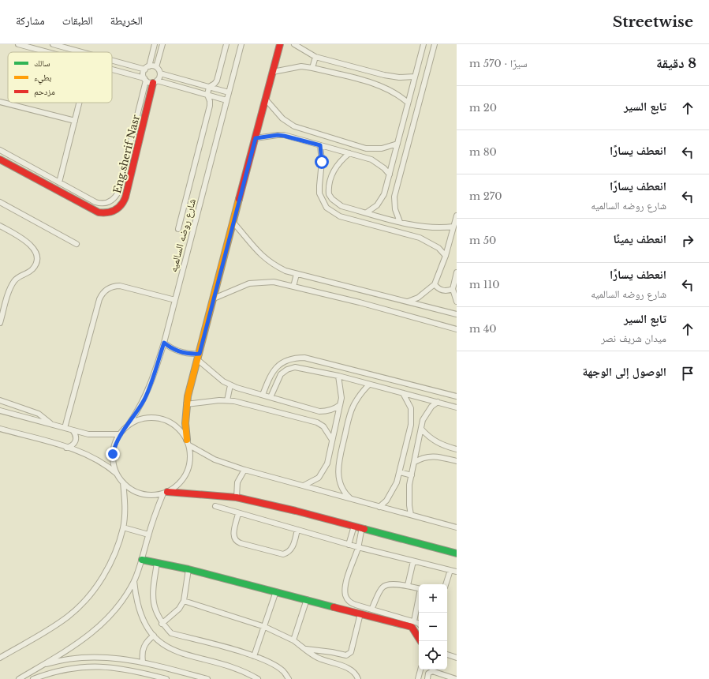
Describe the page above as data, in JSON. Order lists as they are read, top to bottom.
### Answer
{
  "streets": {
    "street": ["Eng.sherif Nasr", "شارع روضه السالميه"]
  },
  "legend": ["سالك", "بطيء", "مزدحم"],
  "page": {
    "header": "Streetwise",
    "nav": ["الخريطة", "الطبقات", "مشاركة"],
    "heading": ["8 دقيقة", "سيرًا · 570 m"],
    "list": [
      ["تابع السير", "20 m"],
      ["انعطف يسارًا", "80 m"],
      ["انعطف يسارًا", "شارع روضه السالميه", "270 m"],
      ["انعطف يمينًا", "50 m"],
      ["انعطف يسارًا", "شارع روضه السالميه", "110 m"],
      ["تابع السير", "ميدان شريف نصر", "40 m"],
      "الوصول إلى الوجهة"
    ],
    "map_buttons": ["+", "−"]
  }
}
